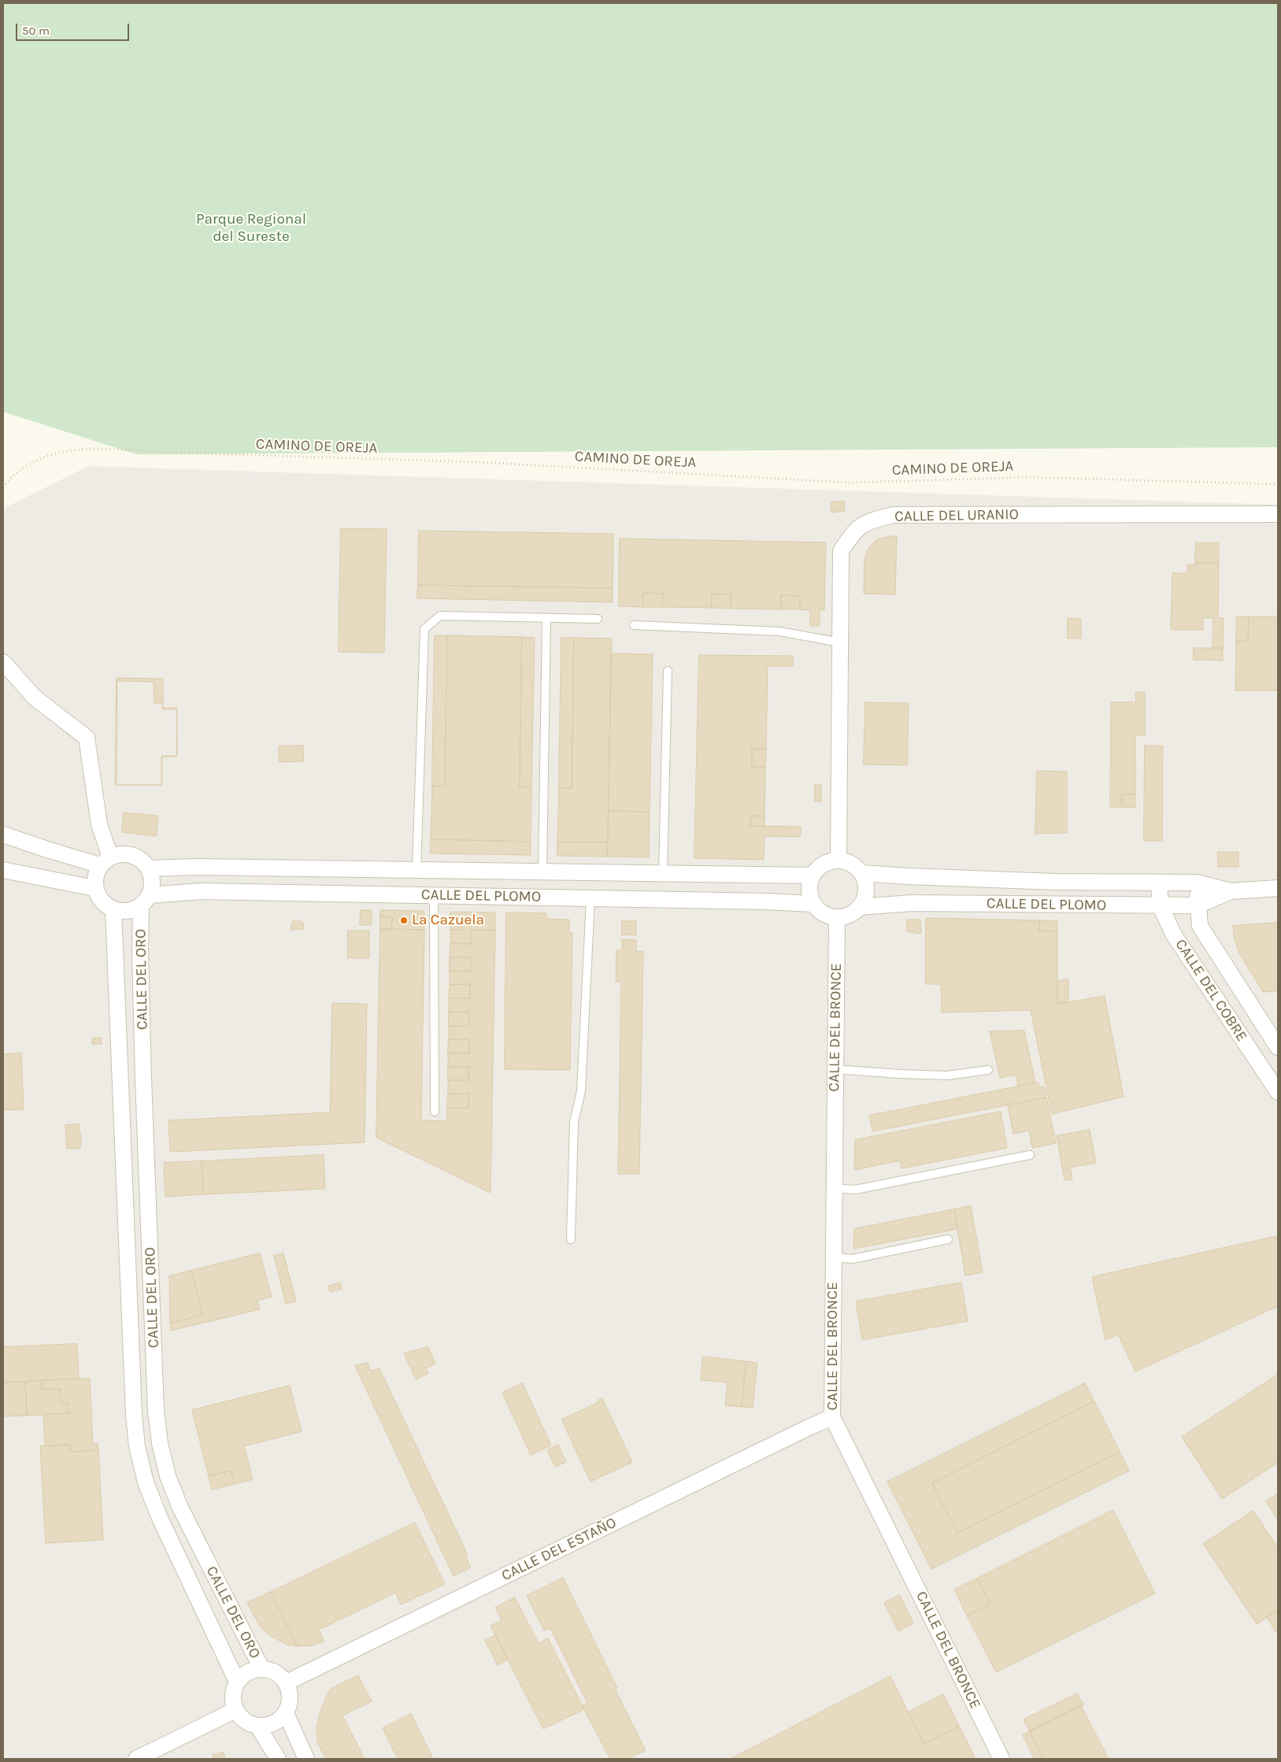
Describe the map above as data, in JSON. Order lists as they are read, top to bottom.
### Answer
{
  "streets": {
    "street": [
      "CALLE DEL URANIO",
      "CALLE DEL PLOMO",
      "CALLE DEL ORO",
      "CALLE DEL COBRE",
      "CALLE DEL BRONCE",
      "CALLE DEL ESTAÑO"
    ],
    "path": ["CAMINO DE OREJA"]
  },
  "crossings": [
    ["CALLE DEL URANIO", "CALLE DEL PLOMO"],
    ["CALLE DEL URANIO", "CALLE DEL BRONCE"],
    ["CALLE DEL PLOMO", "CALLE DEL ORO"],
    ["CALLE DEL PLOMO", "CALLE DEL COBRE"],
    ["CALLE DEL PLOMO", "CALLE DEL BRONCE"],
    ["CALLE DEL ORO", "CALLE DEL ESTAÑO"],
    ["CALLE DEL BRONCE", "CALLE DEL ESTAÑO"]
  ],
  "parks": ["Parque Regional del Sureste"],
  "places": ["La Cazuela"],
  "scale_bar": "50 m"
}
